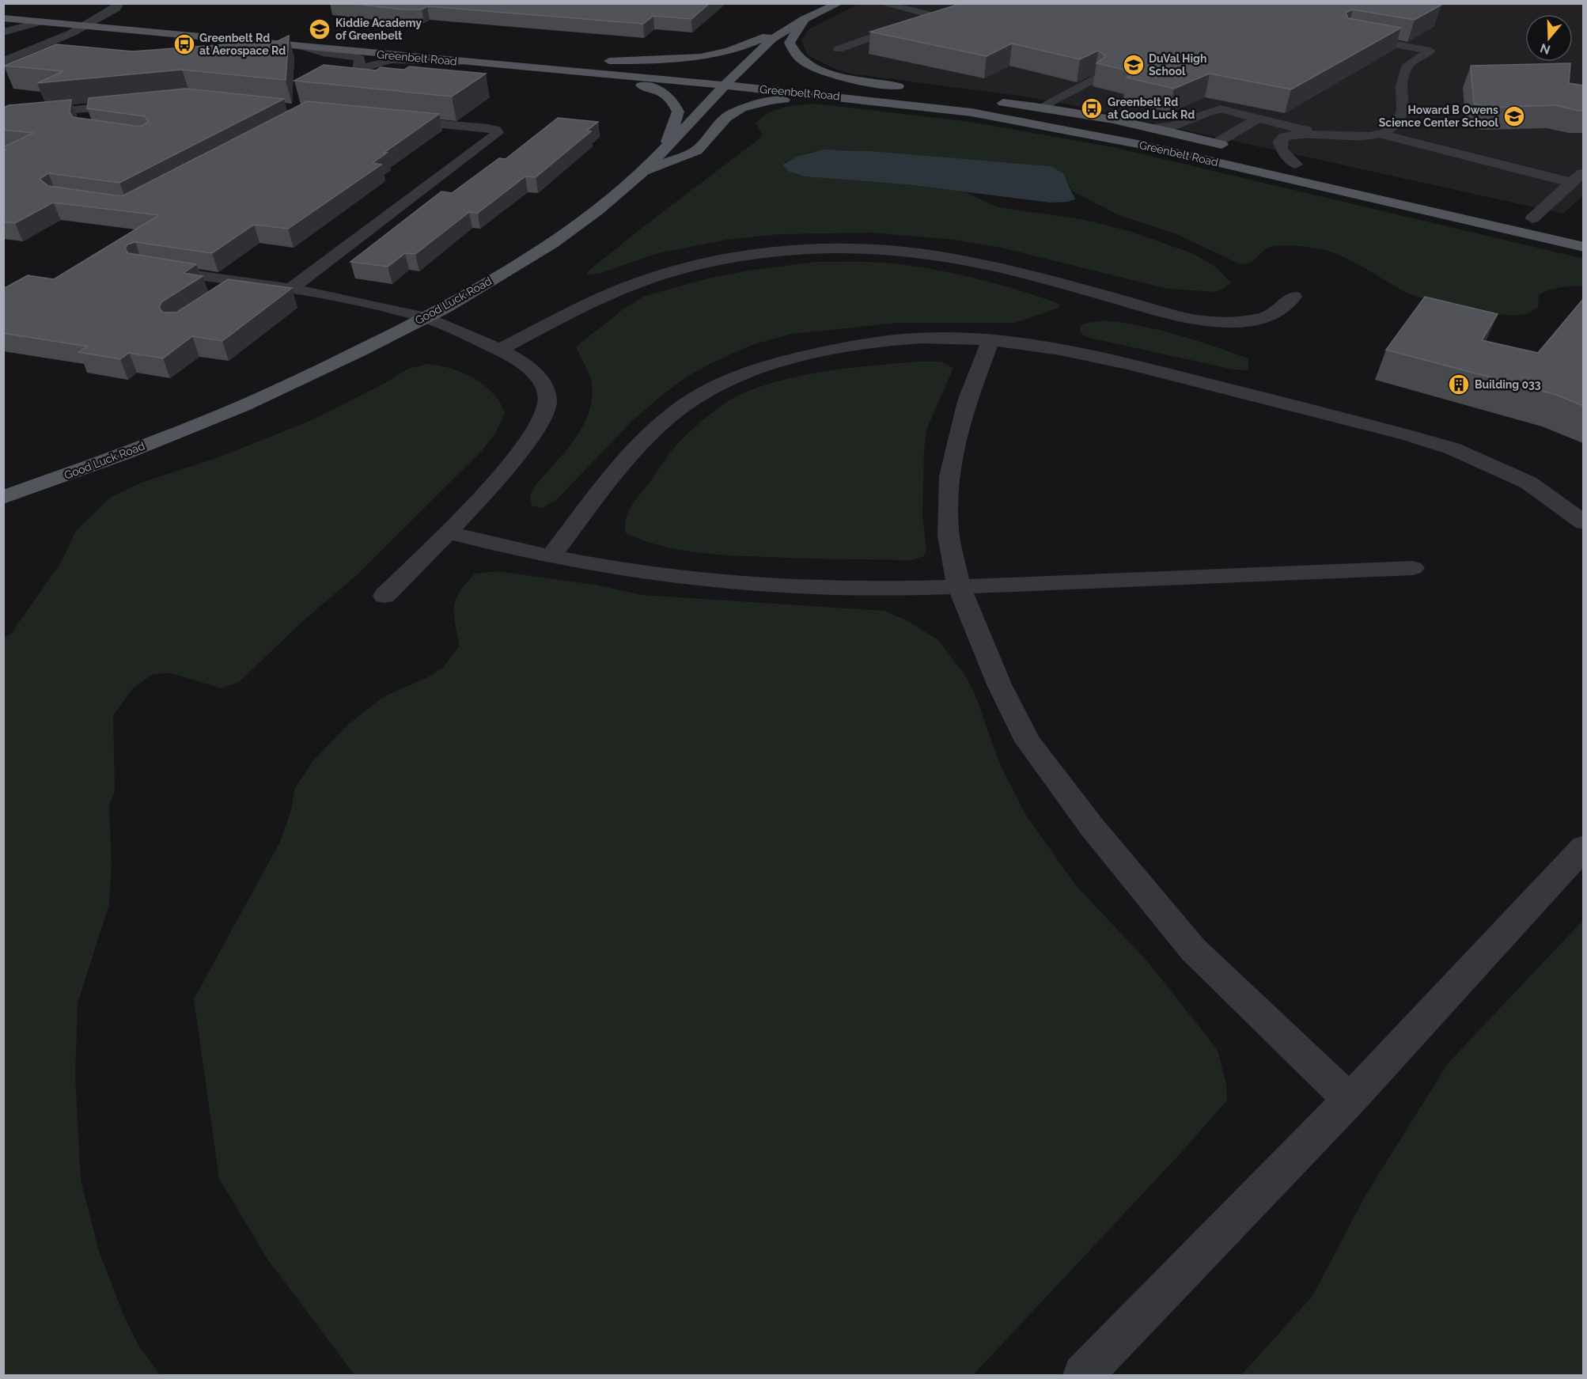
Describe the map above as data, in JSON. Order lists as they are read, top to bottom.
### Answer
{
  "streets": {
    "main road": ["Greenbelt Road", "Good Luck Road"]
  },
  "crossings": [
    ["Greenbelt Road", "Good Luck Road"]
  ],
  "places": {
    "school or university": ["Kiddie Academy of Greenbelt", "DuVal High School", "Howard B Owens Science Center School"],
    "bus stop": ["Greenbelt Rd at Aerospace Rd", "Greenbelt Rd at Good Luck Rd"],
    "building": ["Building 033"]
  },
  "north": "bottom"
}
